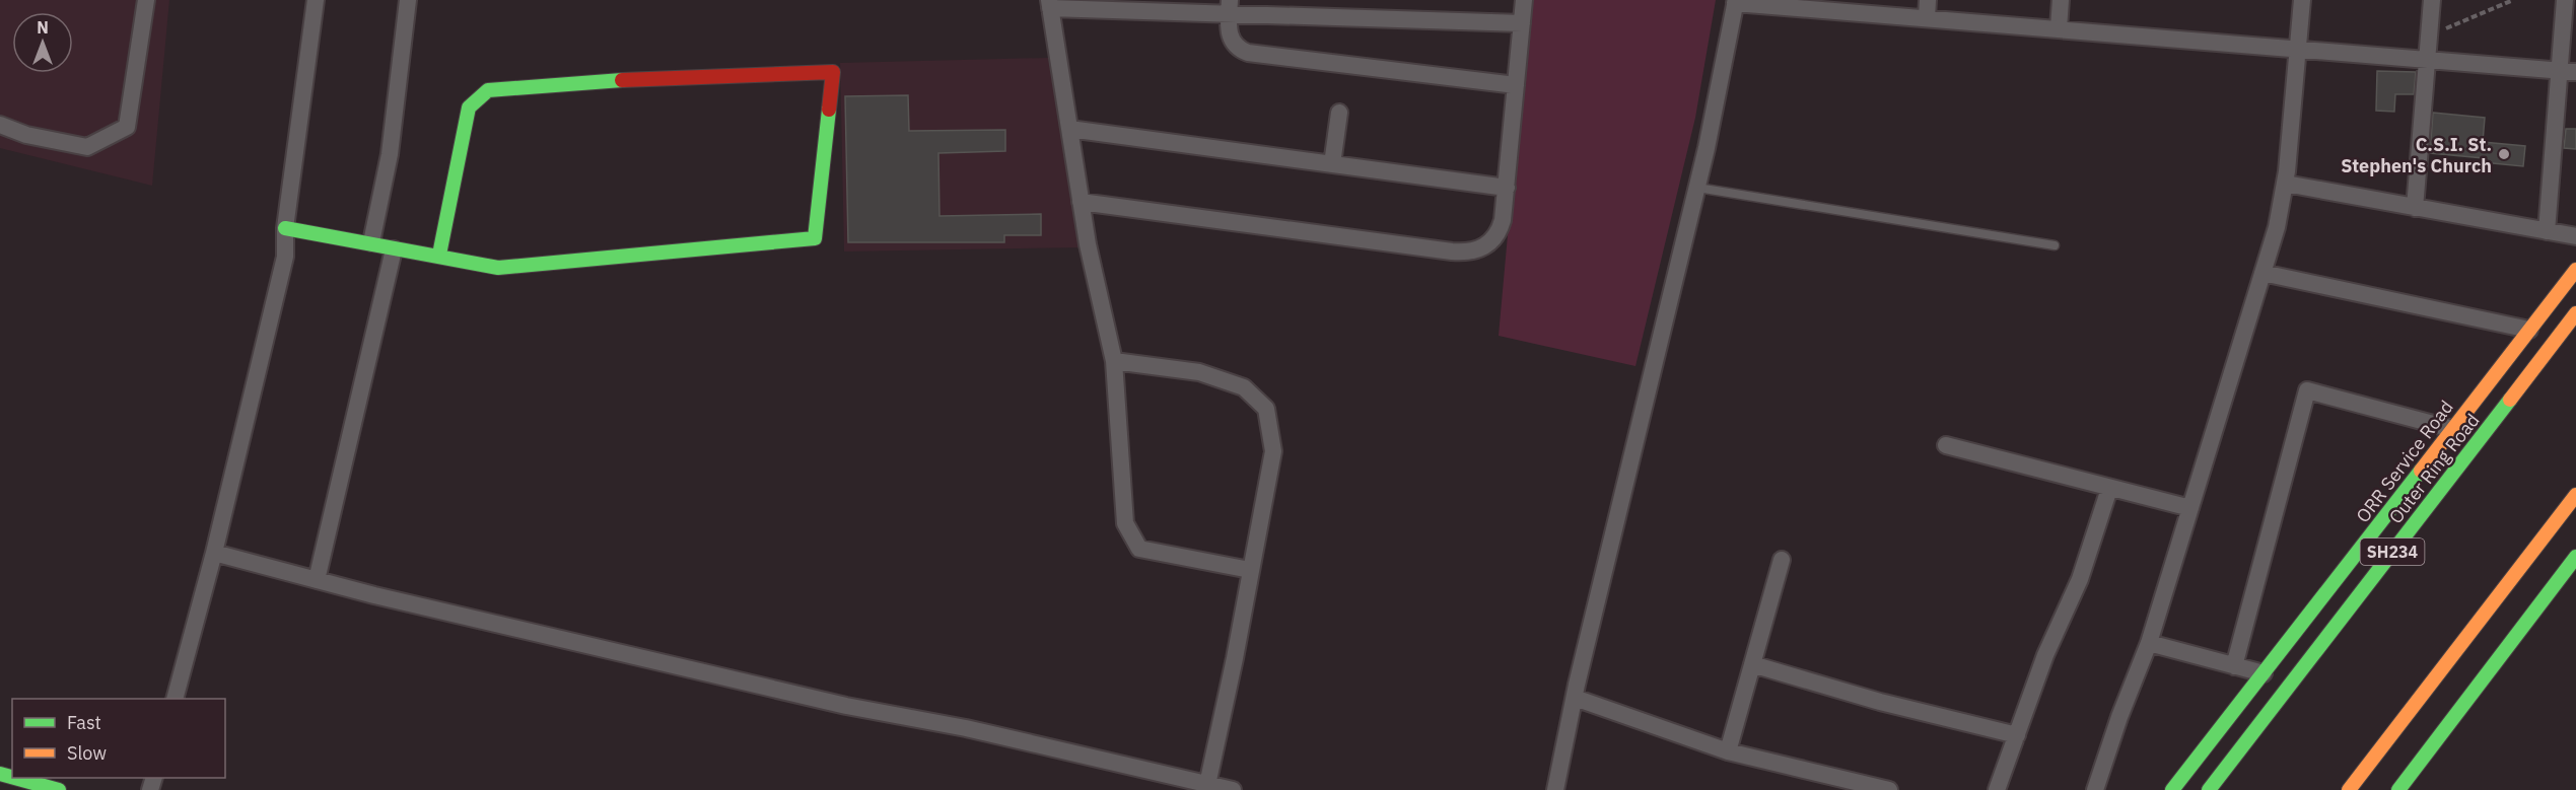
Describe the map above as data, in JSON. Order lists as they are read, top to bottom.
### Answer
{
  "streets": {
    "main road": ["ORR Service Road", "Outer Ring Road", "SH234"]
  },
  "places": ["C.S.I. St. Stephen's Church"],
  "legend": ["Fast", "Slow"],
  "north": "top"
}
